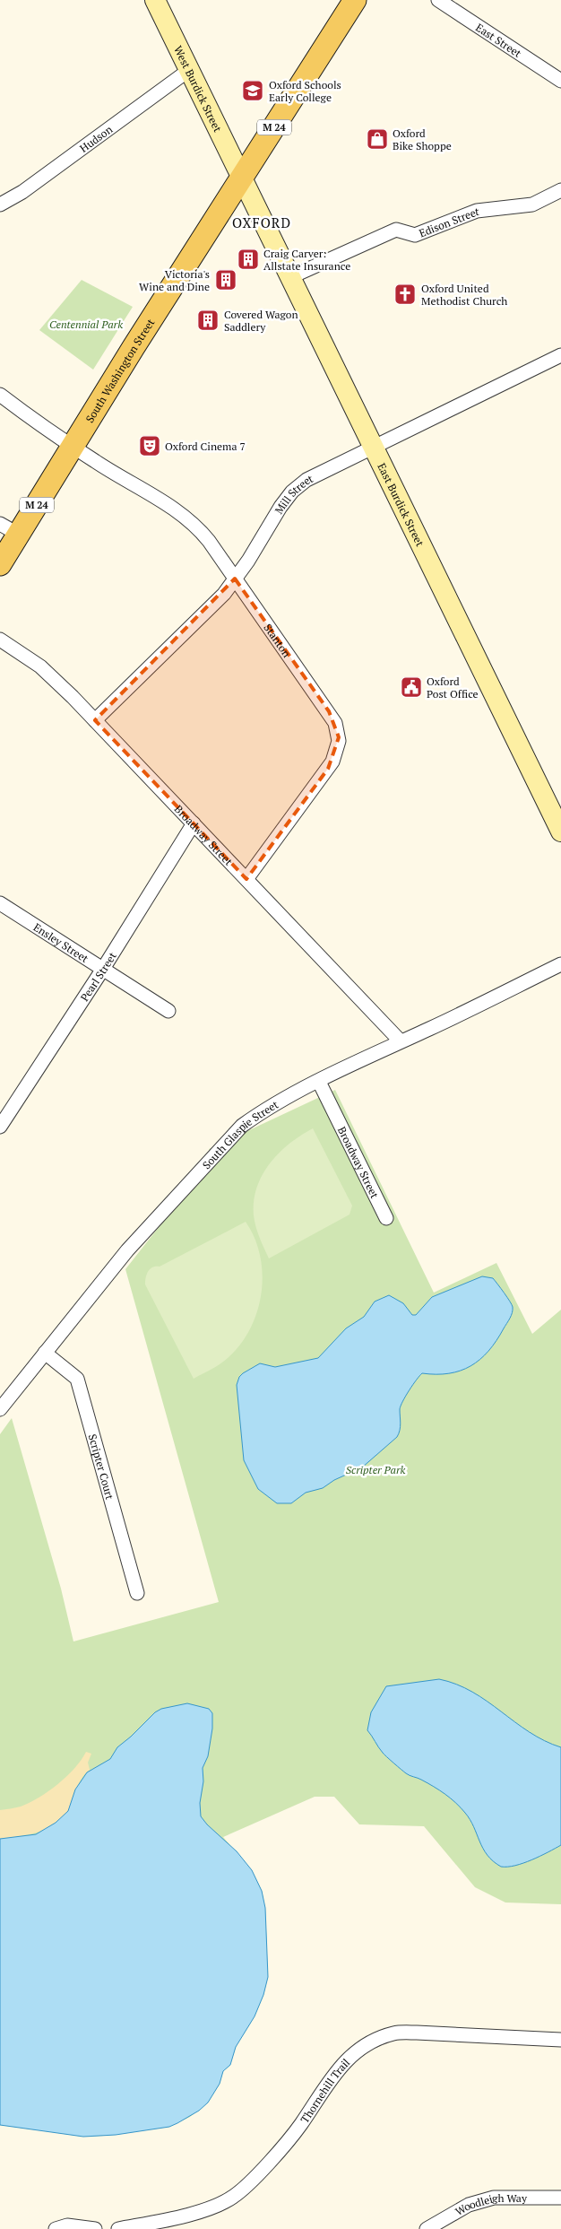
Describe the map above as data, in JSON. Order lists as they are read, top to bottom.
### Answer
{
  "streets": {
    "main road": [
      "West Burdick Street",
      "M 24",
      "South Washington Street",
      "East Burdick Street"
    ],
    "street": [
      "East Street",
      "Hudson",
      "Edison Street",
      "Mill Street",
      "Stanton",
      "Broadway Street",
      "Ensley Street",
      "Pearl Street",
      "South Glaspie Street",
      "Scripter Court",
      "Thornehill Trail",
      "Woodleigh Way"
    ]
  },
  "crossings": [
    ["West Burdick Street", "M 24"],
    ["West Burdick Street", "Hudson"],
    ["West Burdick Street", "South Washington Street"],
    ["West Burdick Street", "East Burdick Street"],
    ["M 24", "South Washington Street"],
    ["M 24", "East Burdick Street"],
    ["Edison Street", "East Burdick Street"],
    ["South Washington Street", "East Burdick Street"],
    ["South Washington Street", "Stanton"],
    ["Mill Street", "East Burdick Street"],
    ["Mill Street", "Stanton"],
    ["Mill Street", "Broadway Street"],
    ["Stanton", "Broadway Street"],
    ["Broadway Street", "Pearl Street"],
    ["Broadway Street", "South Glaspie Street"],
    ["Ensley Street", "Pearl Street"],
    ["South Glaspie Street", "Scripter Court"]
  ],
  "districts": ["OXFORD"],
  "parks": ["Centennial Park", "Scripter Park"],
  "places": {
    "school or university": ["Oxford Schools Early College"],
    "shop": ["Oxford Bike Shoppe"],
    "building": ["Craig Carver: Allstate Insurance", "Victoria's Wine and Dine", "Covered Wagon Saddlery"],
    "church": ["Oxford United Methodist Church"],
    "theatre": ["Oxford Cinema 7"],
    "public building": ["Oxford Post Office"]
  }
}
